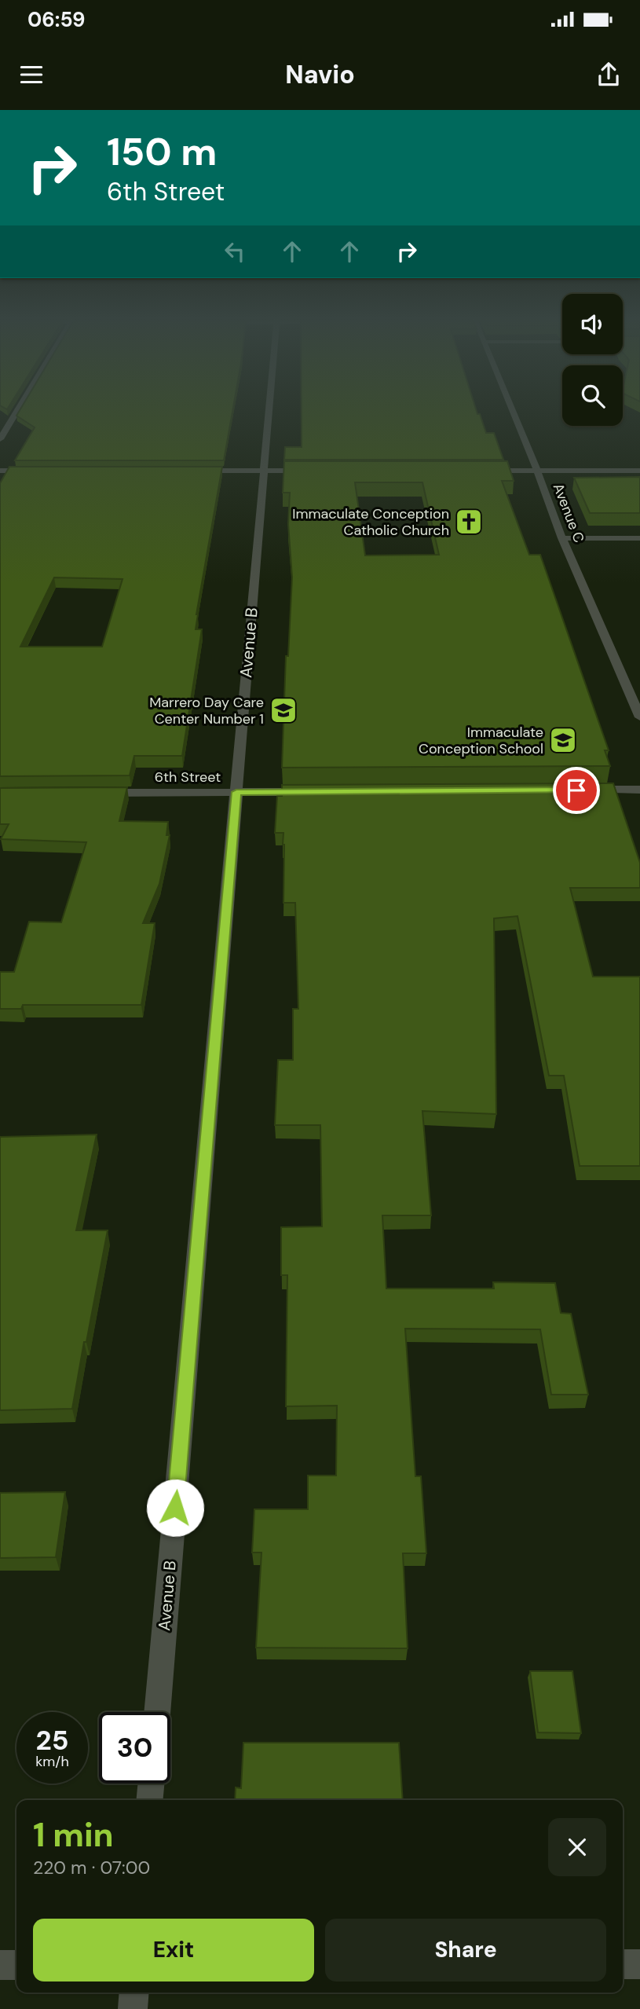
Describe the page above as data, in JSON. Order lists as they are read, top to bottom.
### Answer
{
  "streets": {
    "street": ["Avenue C", "Avenue B", "6th Street"]
  },
  "crossings": [
    ["Avenue B", "6th Street"]
  ],
  "places": {
    "church": ["Immaculate Conception Catholic Church"],
    "school or university": ["Marrero Day Care Center Number 1", "Immaculate Conception School"]
  },
  "page": {
    "status": "06:59",
    "header": "Navio",
    "turn": ["150 m", "6th Street"],
    "speed": "25 km/h",
    "limit": "30",
    "heading": ["1 min", "220 m · 07:00"],
    "buttons": ["Exit", "Share"]
  }
}
